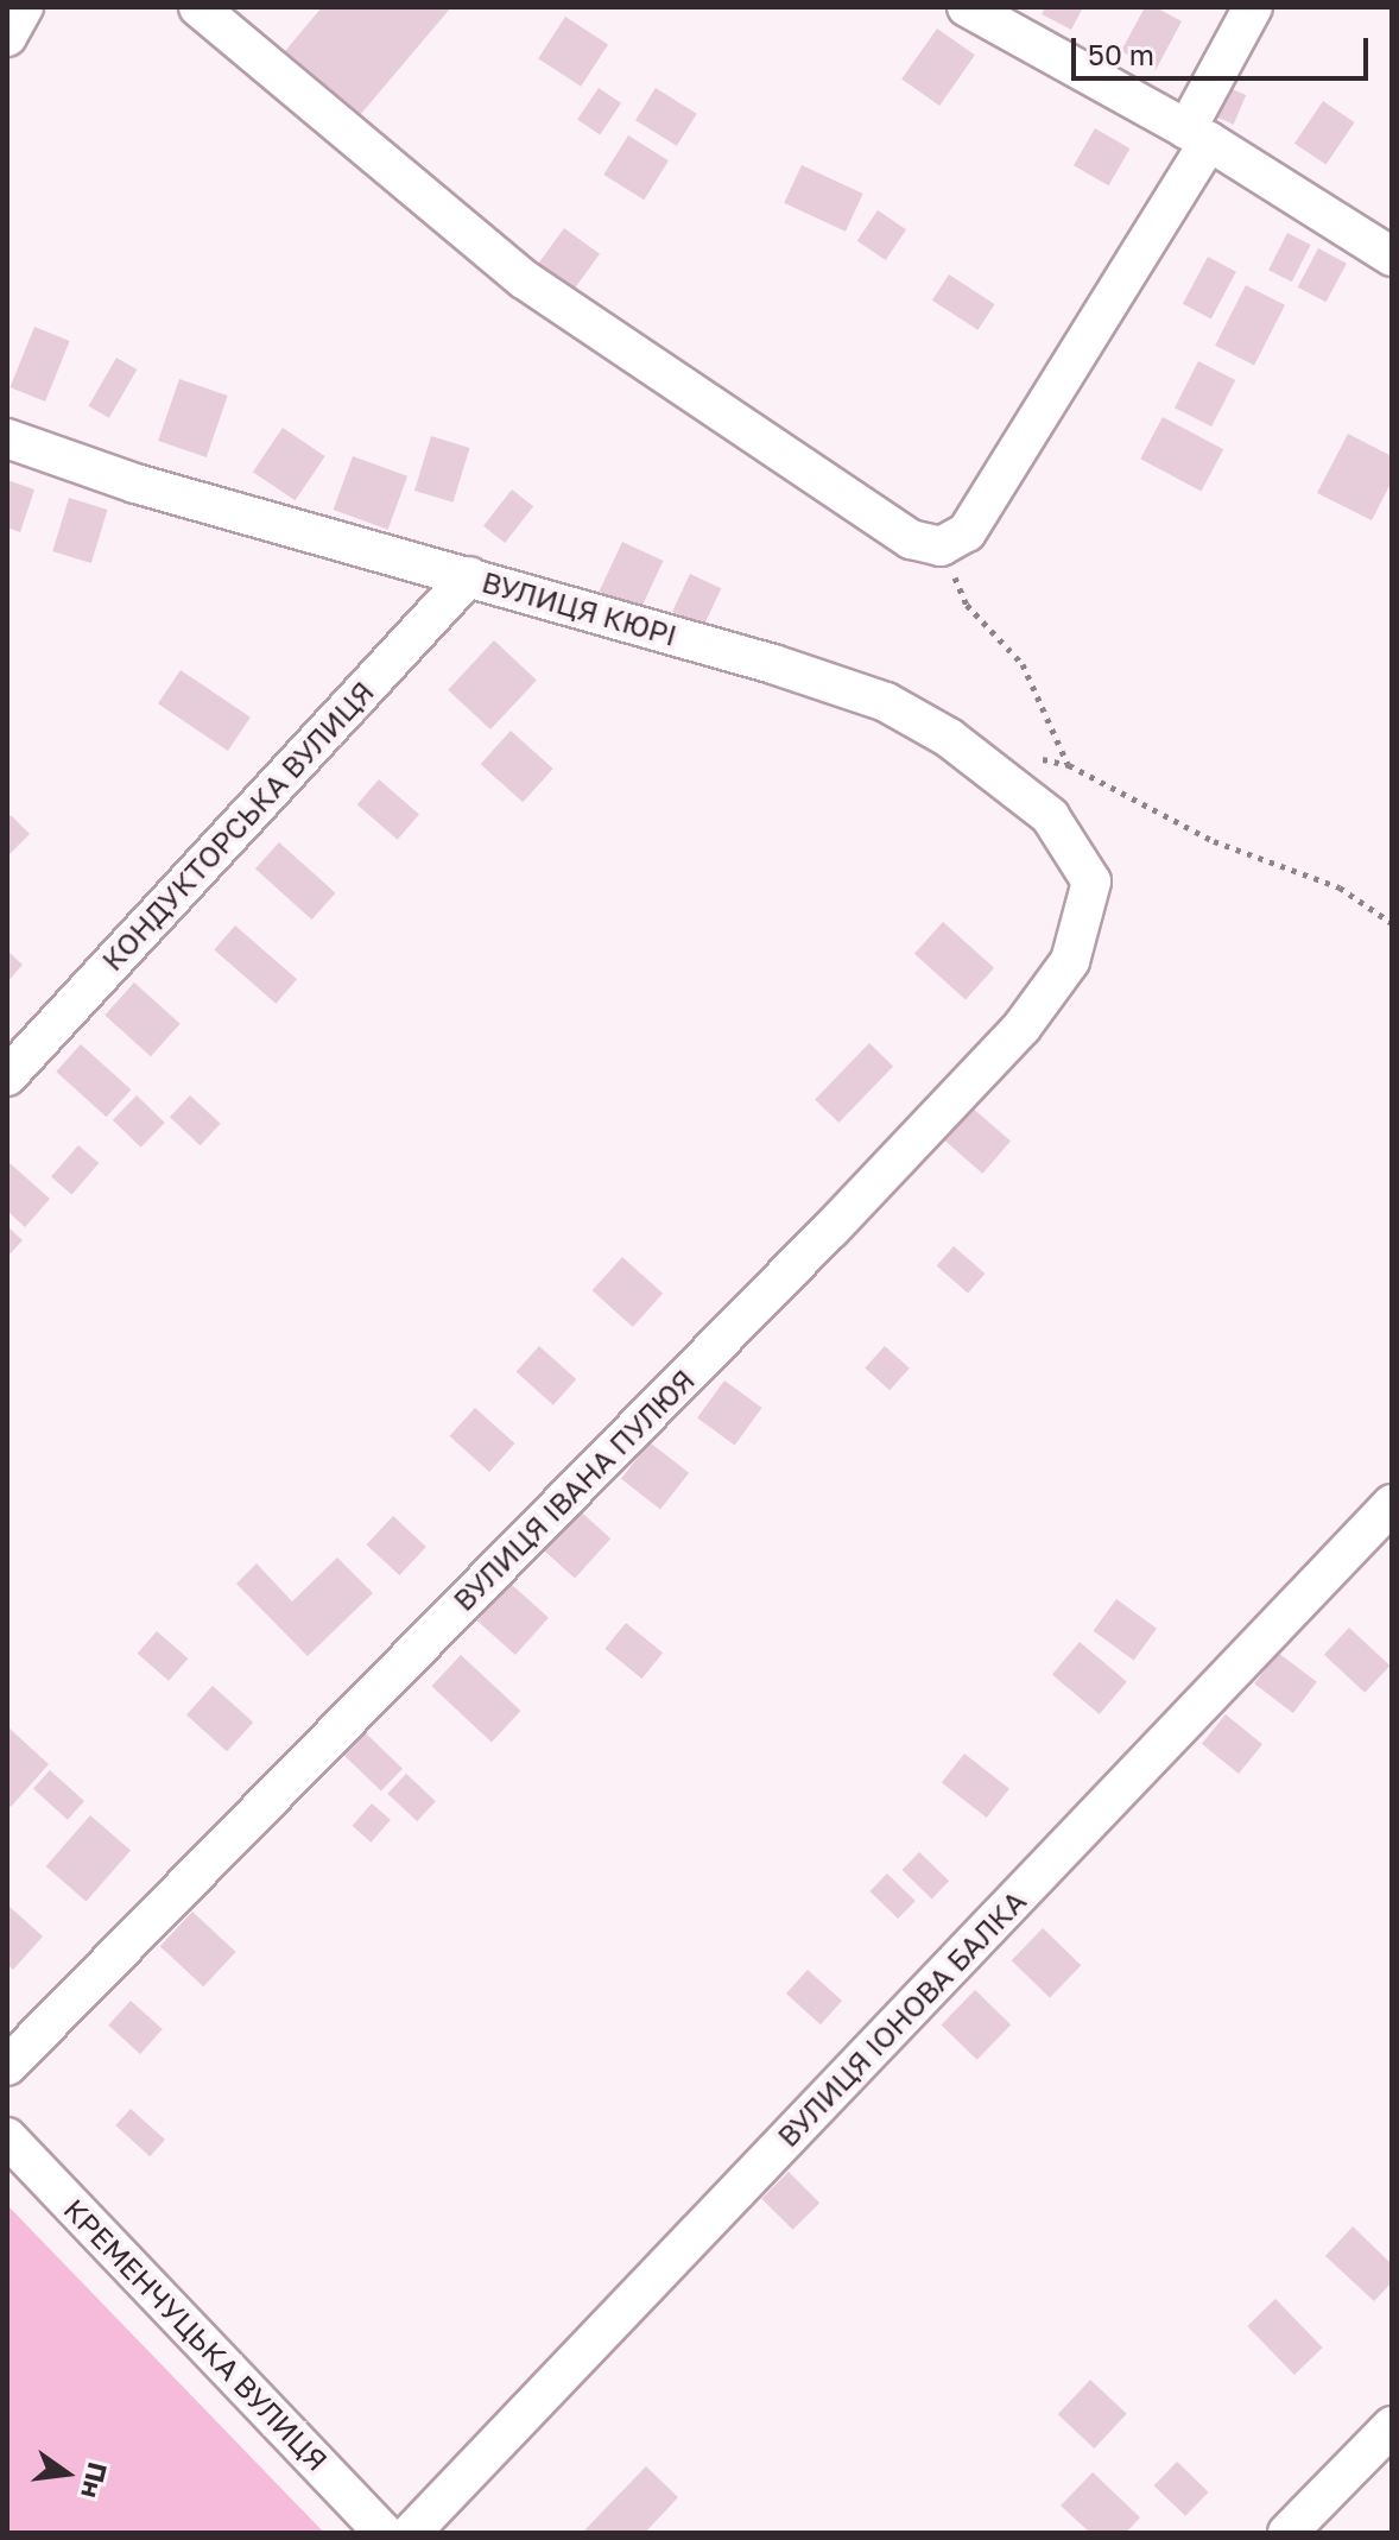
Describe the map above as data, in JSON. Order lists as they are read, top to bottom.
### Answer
{
  "streets": {
    "street": [
      "ВУЛИЦЯ КЮРІ",
      "КОНДУКТОРСЬКА ВУЛИЦЯ",
      "ВУЛИЦЯ ІВАНА ПУЛЮЯ",
      "ВУЛИЦЯ ІОНОВА БАЛКА",
      "КРЕМЕНЧУЦЬКА ВУЛИЦЯ"
    ]
  },
  "crossings": [
    ["ВУЛИЦЯ КЮРІ", "КОНДУКТОРСЬКА ВУЛИЦЯ"],
    ["ВУЛИЦЯ КЮРІ", "ВУЛИЦЯ ІВАНА ПУЛЮЯ"]
  ],
  "scale_bar": "50 m",
  "north": "right"
}
